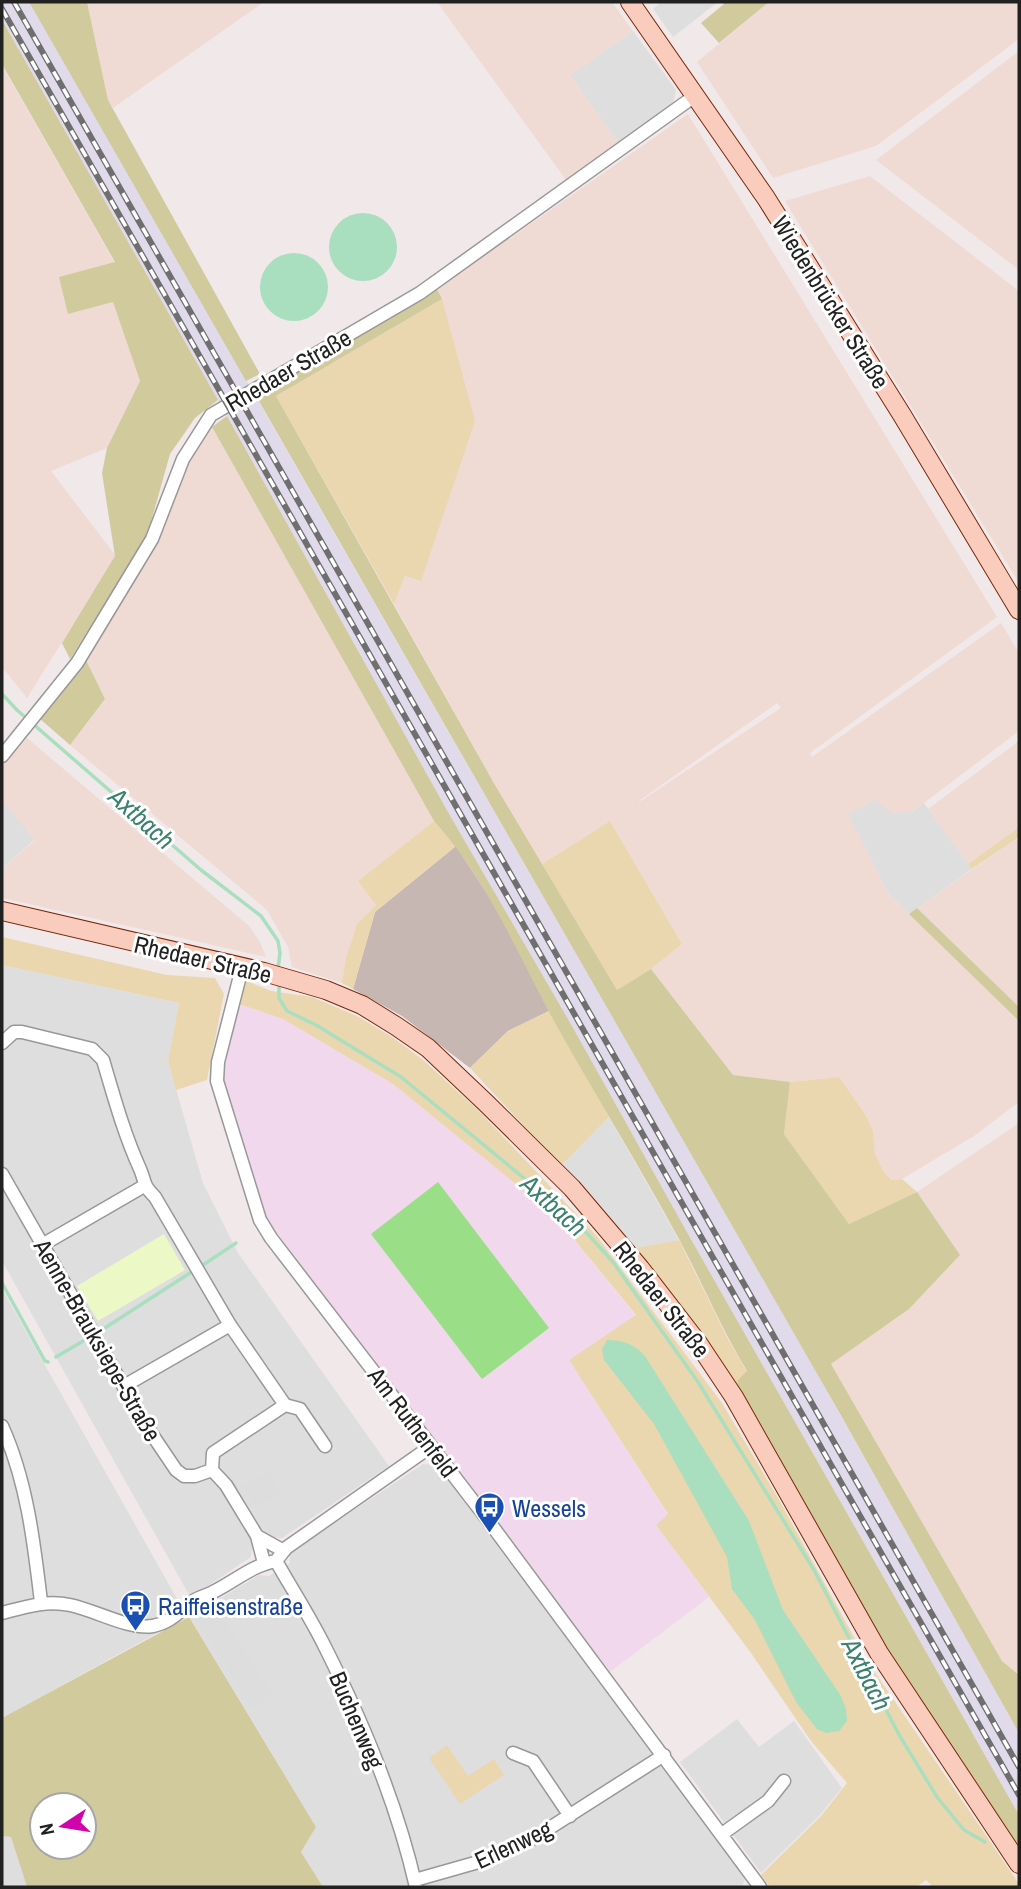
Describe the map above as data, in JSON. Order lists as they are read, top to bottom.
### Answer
{
  "streets": {
    "street": [
      "Wiedenbrücker Straße",
      "Rhedaer Straße",
      "Aenne-Brauksiepe-Straße",
      "Am Ruthenfeld",
      "Buchenweg",
      "Erlenweg"
    ]
  },
  "crossings": [
    ["Wiedenbrücker Straße", "Rhedaer Straße"],
    ["Rhedaer Straße", "Am Ruthenfeld"],
    ["Am Ruthenfeld", "Erlenweg"],
    ["Buchenweg", "Erlenweg"]
  ],
  "water": ["Axtbach"],
  "places": {
    "bus stop": ["Wessels", "Raiffeisenstraße"]
  },
  "north": "left"
}
